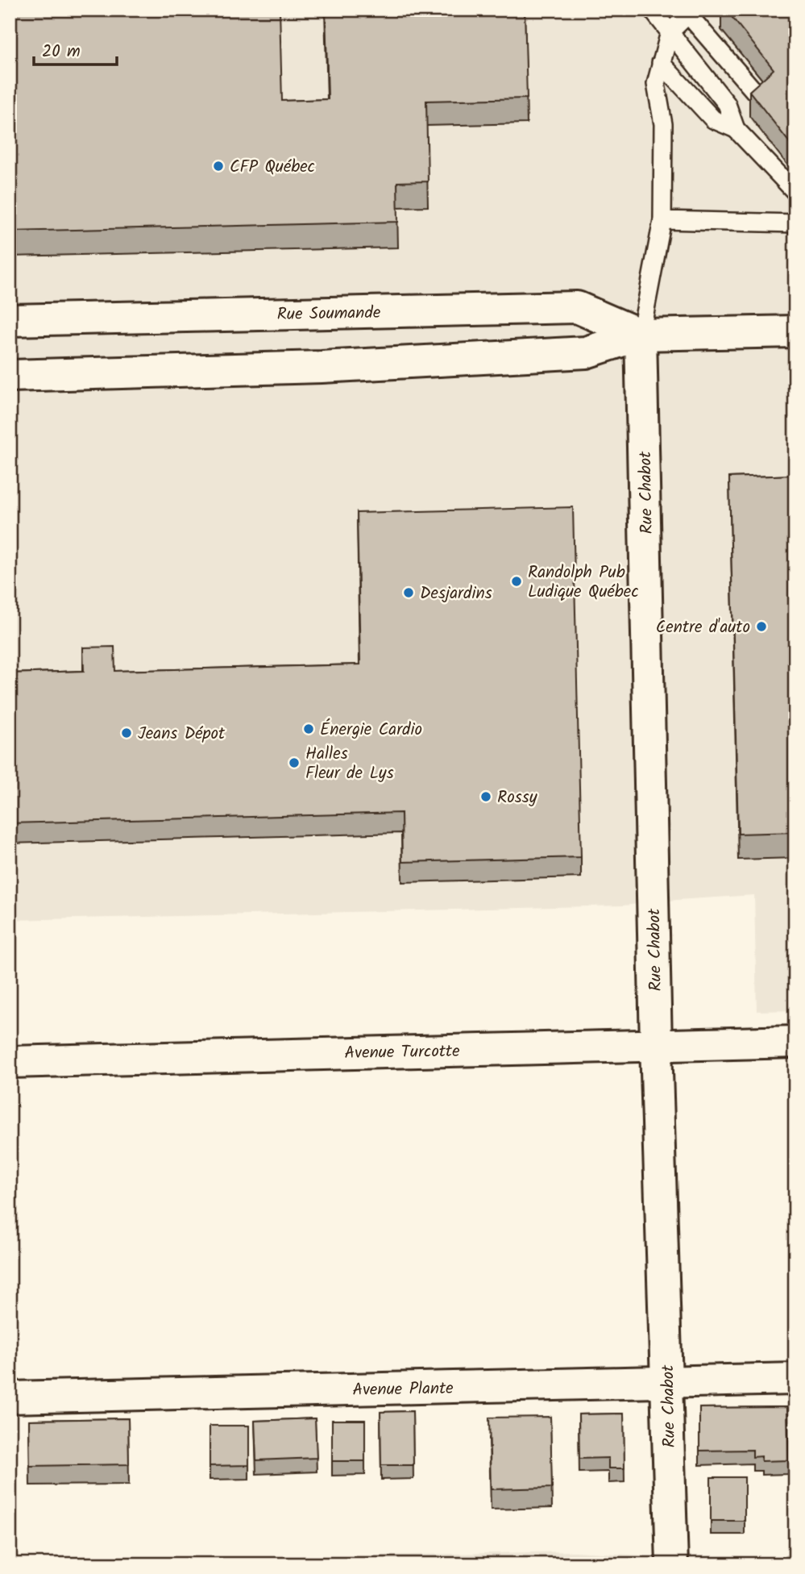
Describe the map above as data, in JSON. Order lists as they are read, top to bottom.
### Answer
{
  "streets": {
    "street": [
      "Rue Soumande",
      "Rue Chabot",
      "Avenue Turcotte",
      "Avenue Plante"
    ]
  },
  "crossings": [
    ["Rue Soumande", "Rue Chabot"],
    ["Rue Chabot", "Avenue Turcotte"],
    ["Rue Chabot", "Avenue Plante"]
  ],
  "places": [
    "CFP Québec",
    "Randolph Pub Ludique Québec",
    "Desjardins",
    "Centre d'auto",
    "Énergie Cardio",
    "Jeans Dépot",
    "Halles Fleur de Lys",
    "Rossy"
  ],
  "scale_bar": "20 m"
}
